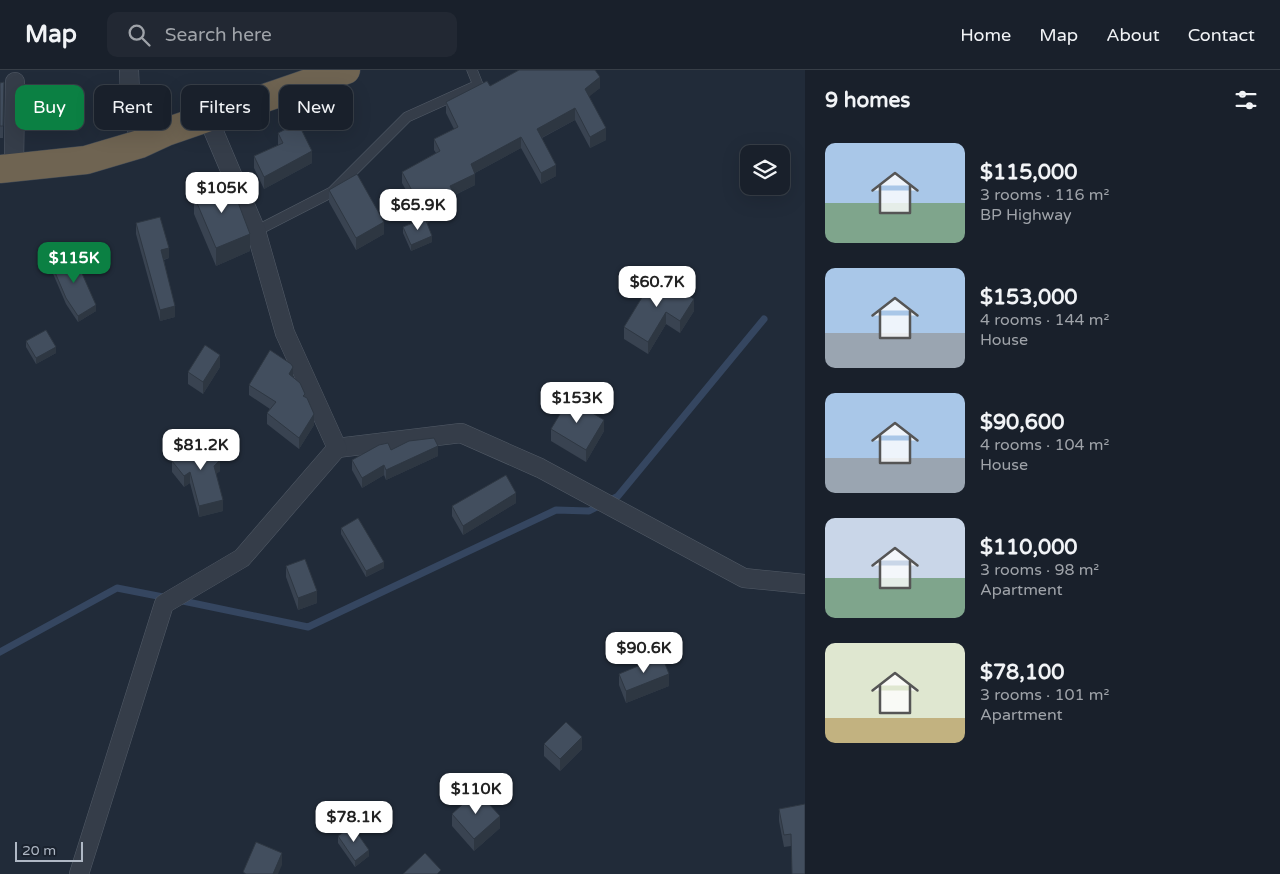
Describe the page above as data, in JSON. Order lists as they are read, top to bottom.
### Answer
{
  "scale_bar": "20 m",
  "page": {
    "header": "Map",
    "search": "Search here",
    "nav": [
      "Home",
      "Map",
      "About",
      "Contact"
    ],
    "heading": "9 homes",
    "chip": [
      "Buy",
      "Rent",
      "Filters",
      "New"
    ],
    "list": [
      {
        "name": "$115,000",
        "note": "3 rooms · 116 m² · BP Highway"
      },
      {
        "name": "$153,000",
        "note": "4 rooms · 144 m² · House"
      },
      {
        "name": "$90,600",
        "note": "4 rooms · 104 m² · House"
      },
      {
        "name": "$110,000",
        "note": "3 rooms · 98 m² · Apartment"
      },
      {
        "name": "$78,100",
        "note": "3 rooms · 101 m² · Apartment"
      }
    ],
    "price": [
      "$105K",
      "$65.9K",
      "$115K",
      "$60.7K",
      "$153K",
      "$81.2K",
      "$90.6K",
      "$110K",
      "$78.1K"
    ],
    "scale": "20 m"
  }
}
